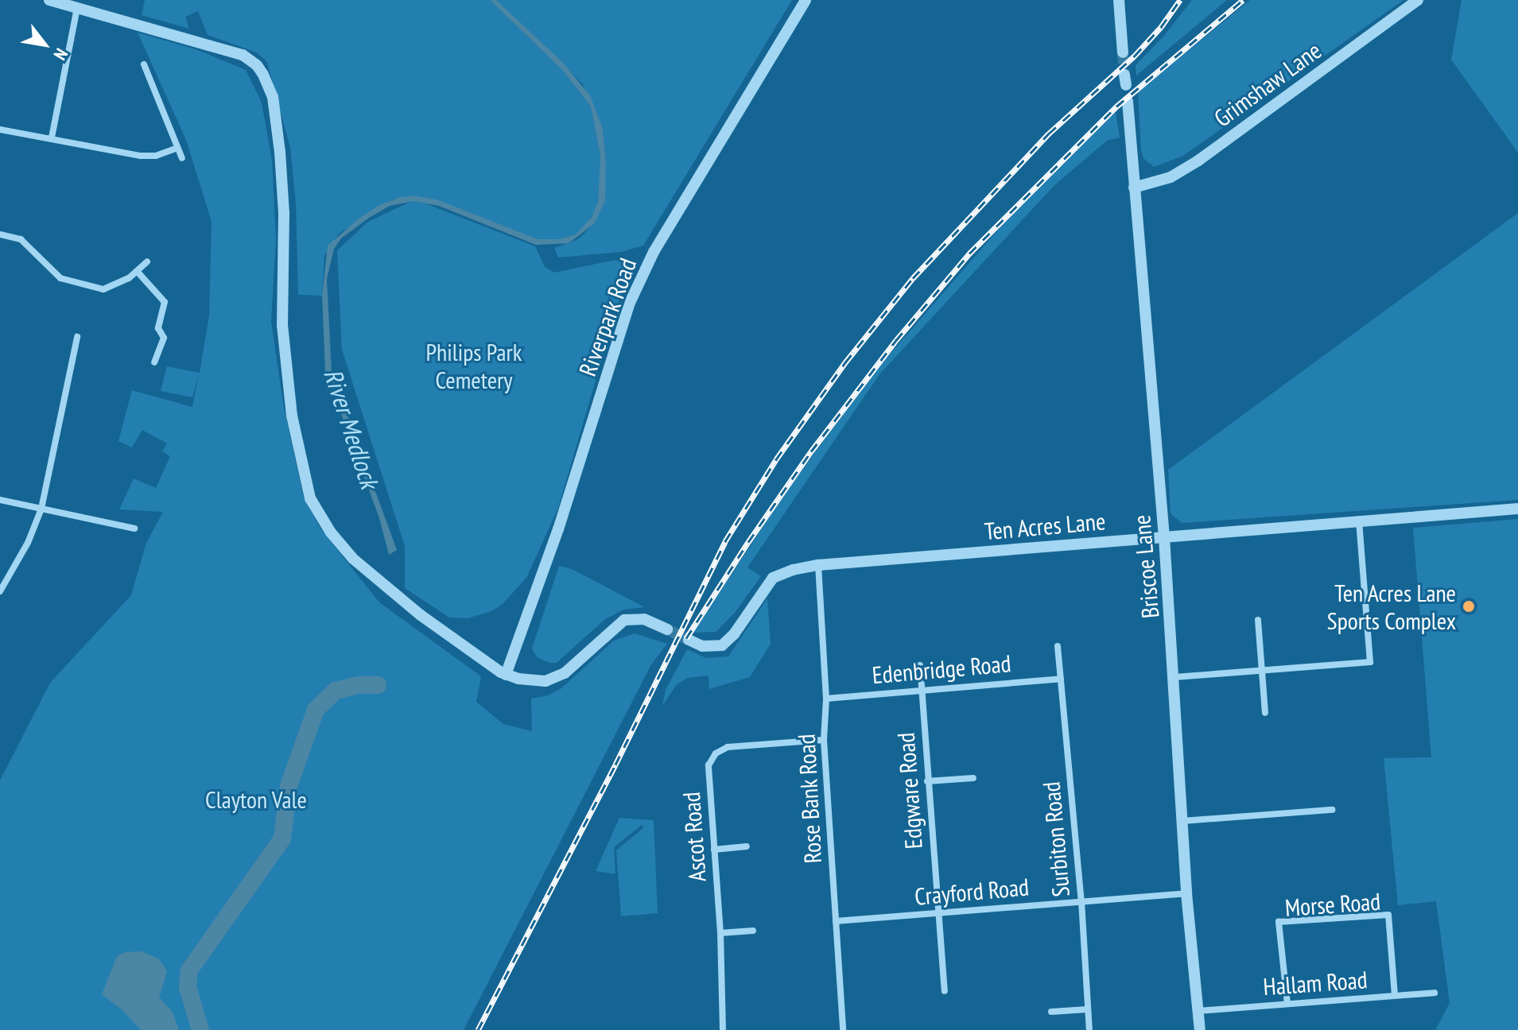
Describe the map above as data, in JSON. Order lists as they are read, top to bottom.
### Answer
{
  "streets": {
    "street": [
      "Grimshaw Lane",
      "Riverpark Road",
      "Ten Acres Lane",
      "Briscoe Lane",
      "Edenbridge Road",
      "Edgware Road",
      "Rose Bank Road",
      "Ascot Road",
      "Surbiton Road",
      "Crayford Road",
      "Morse Road",
      "Hallam Road"
    ]
  },
  "crossings": [
    ["Grimshaw Lane", "Briscoe Lane"],
    ["Ten Acres Lane", "Briscoe Lane"],
    ["Ten Acres Lane", "Rose Bank Road"],
    ["Briscoe Lane", "Crayford Road"],
    ["Briscoe Lane", "Hallam Road"],
    ["Edenbridge Road", "Edgware Road"],
    ["Edenbridge Road", "Rose Bank Road"],
    ["Edenbridge Road", "Surbiton Road"],
    ["Edgware Road", "Crayford Road"],
    ["Rose Bank Road", "Ascot Road"],
    ["Rose Bank Road", "Crayford Road"],
    ["Surbiton Road", "Crayford Road"],
    ["Morse Road", "Hallam Road"]
  ],
  "water": ["River Medlock"],
  "parks": ["Philips Park Cemetery", "Clayton Vale"],
  "places": ["Ten Acres Lane Sports Complex"],
  "north": "bottom right"
}
